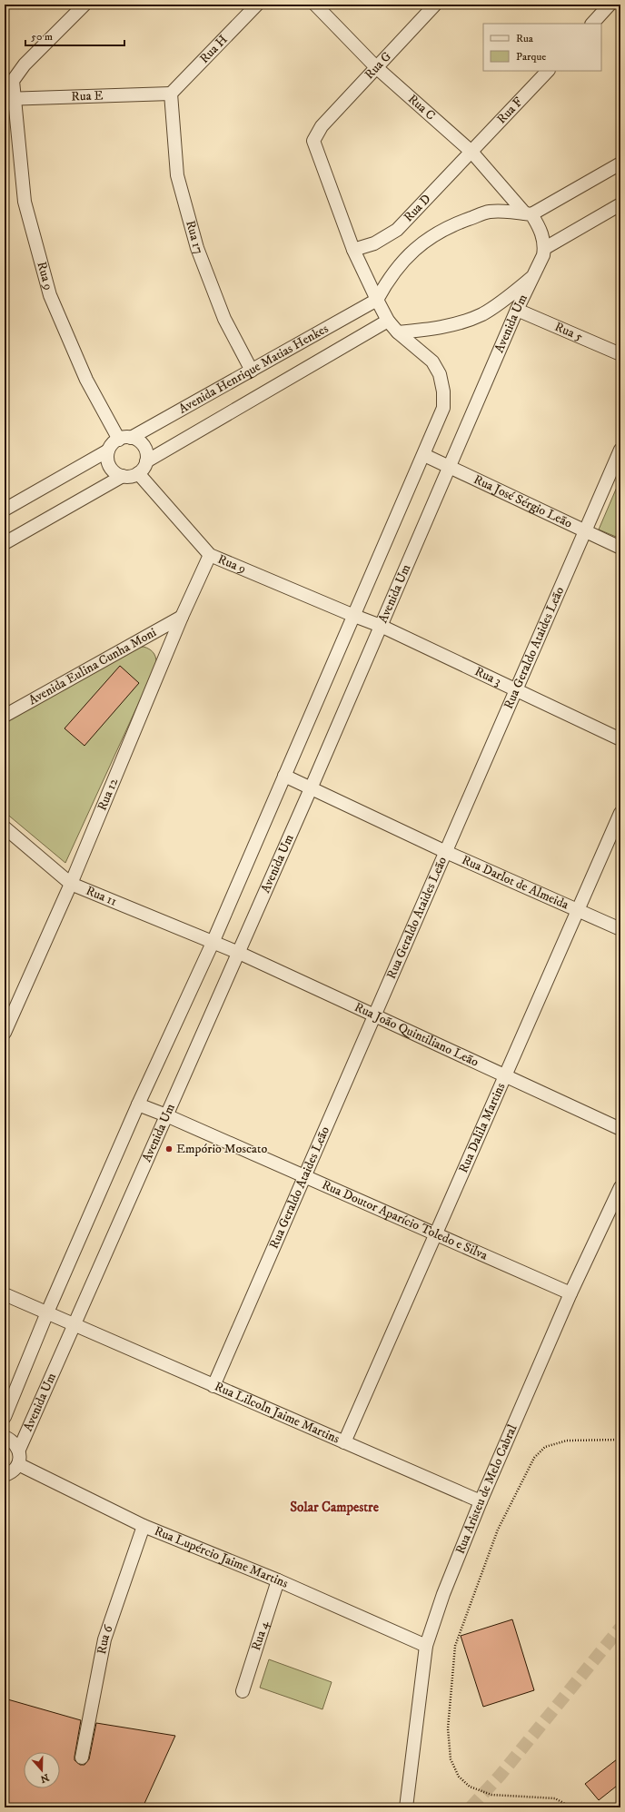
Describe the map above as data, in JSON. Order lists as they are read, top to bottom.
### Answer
{
  "streets": {
    "street": [
      "Rua H",
      "Rua G",
      "Rua E",
      "Rua C",
      "Rua F",
      "Rua D",
      "Rua 17",
      "Rua 9",
      "Avenida Um",
      "Rua 5",
      "Avenida Henrique Matias Henkes",
      "Rua José Sérgio Leão",
      "Rua Geraldo Ataides Leão",
      "Avenida Eulina Cunha Moni",
      "Rua 3",
      "Rua 12",
      "Rua Darlot de Almeida",
      "Rua 11",
      "Rua João Quintiliano Leão",
      "Rua Dalila Martins",
      "Rua Doutor Aparício Toledo e Silva",
      "Rua Lilcoln Jaime Martins",
      "Rua Aristeu de Melo Cabral",
      "Rua Lupércio Jaime Martins",
      "Rua 4",
      "Rua 6"
    ]
  },
  "crossings": [
    ["Rua H", "Rua E"],
    ["Rua H", "Rua 17"],
    ["Rua G", "Rua C"],
    ["Rua G", "Rua D"],
    ["Rua E", "Rua 17"],
    ["Rua E", "Rua 9"],
    ["Rua C", "Rua F"],
    ["Rua C", "Rua D"],
    ["Rua C", "Avenida Um"],
    ["Rua F", "Rua D"],
    ["Rua 17", "Avenida Henrique Matias Henkes"],
    ["Rua 9", "Avenida Um"],
    ["Rua 9", "Avenida Henrique Matias Henkes"],
    ["Rua 9", "Rua 3"],
    ["Rua 9", "Rua 12"],
    ["Avenida Um", "Rua 5"],
    ["Avenida Um", "Avenida Henrique Matias Henkes"],
    ["Avenida Um", "Rua José Sérgio Leão"],
    ["Avenida Um", "Rua 3"],
    ["Avenida Um", "Rua Darlot de Almeida"],
    ["Avenida Um", "Rua 11"],
    ["Avenida Um", "Rua João Quintiliano Leão"],
    ["Avenida Um", "Rua Doutor Aparício Toledo e Silva"],
    ["Avenida Um", "Rua Lilcoln Jaime Martins"],
    ["Rua José Sérgio Leão", "Rua Geraldo Ataides Leão"],
    ["Rua Geraldo Ataides Leão", "Rua 3"],
    ["Rua Geraldo Ataides Leão", "Rua Darlot de Almeida"],
    ["Rua Geraldo Ataides Leão", "Rua João Quintiliano Leão"],
    ["Rua Geraldo Ataides Leão", "Rua Doutor Aparício Toledo e Silva"],
    ["Rua Geraldo Ataides Leão", "Rua Lilcoln Jaime Martins"],
    ["Avenida Eulina Cunha Moni", "Rua 12"],
    ["Rua 12", "Rua 11"],
    ["Rua Darlot de Almeida", "Rua Dalila Martins"],
    ["Rua 11", "Rua João Quintiliano Leão"],
    ["Rua João Quintiliano Leão", "Rua Dalila Martins"],
    ["Rua Dalila Martins", "Rua Doutor Aparício Toledo e Silva"],
    ["Rua Dalila Martins", "Rua Lilcoln Jaime Martins"],
    ["Rua Doutor Aparício Toledo e Silva", "Rua Aristeu de Melo Cabral"],
    ["Rua Lilcoln Jaime Martins", "Rua Aristeu de Melo Cabral"],
    ["Rua Aristeu de Melo Cabral", "Rua Lupércio Jaime Martins"],
    ["Rua Lupércio Jaime Martins", "Rua 4"],
    ["Rua Lupércio Jaime Martins", "Rua 6"]
  ],
  "districts": ["Solar Campestre"],
  "places": ["Empório Moscato"],
  "legend": ["Rua", "Parque"],
  "scale_bar": "50 m",
  "north": "bottom"
}
